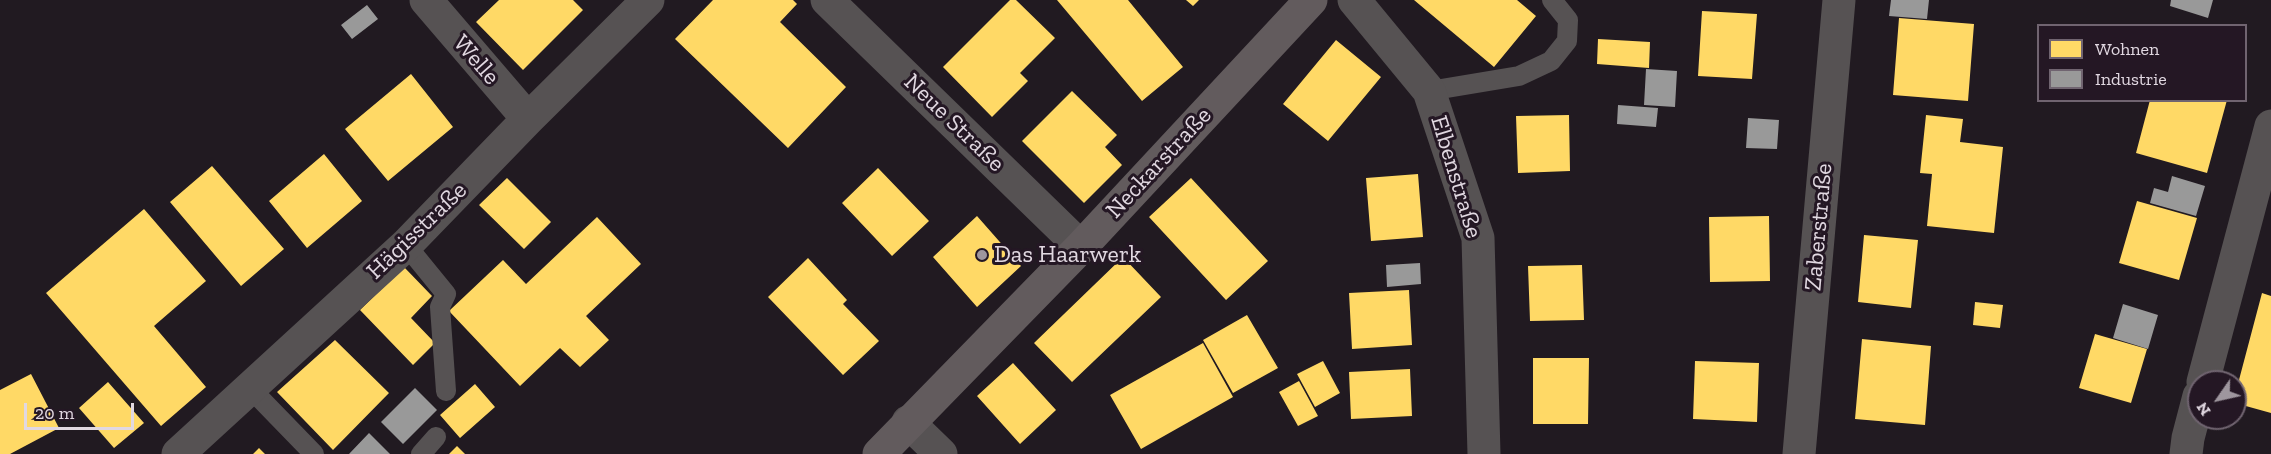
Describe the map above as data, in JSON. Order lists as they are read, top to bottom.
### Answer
{
  "streets": {
    "main road": ["Neckarstraße"],
    "street": [
      "Welle",
      "Neue Straße",
      "Elbenstraße",
      "Zaberstraße",
      "Hägisstraße"
    ]
  },
  "crossings": [
    ["Welle", "Hägisstraße"],
    ["Neue Straße", "Neckarstraße"]
  ],
  "places": ["Das Haarwerk"],
  "legend": ["Wohnen", "Industrie"],
  "scale_bar": "20 m",
  "north": "bottom left"
}
